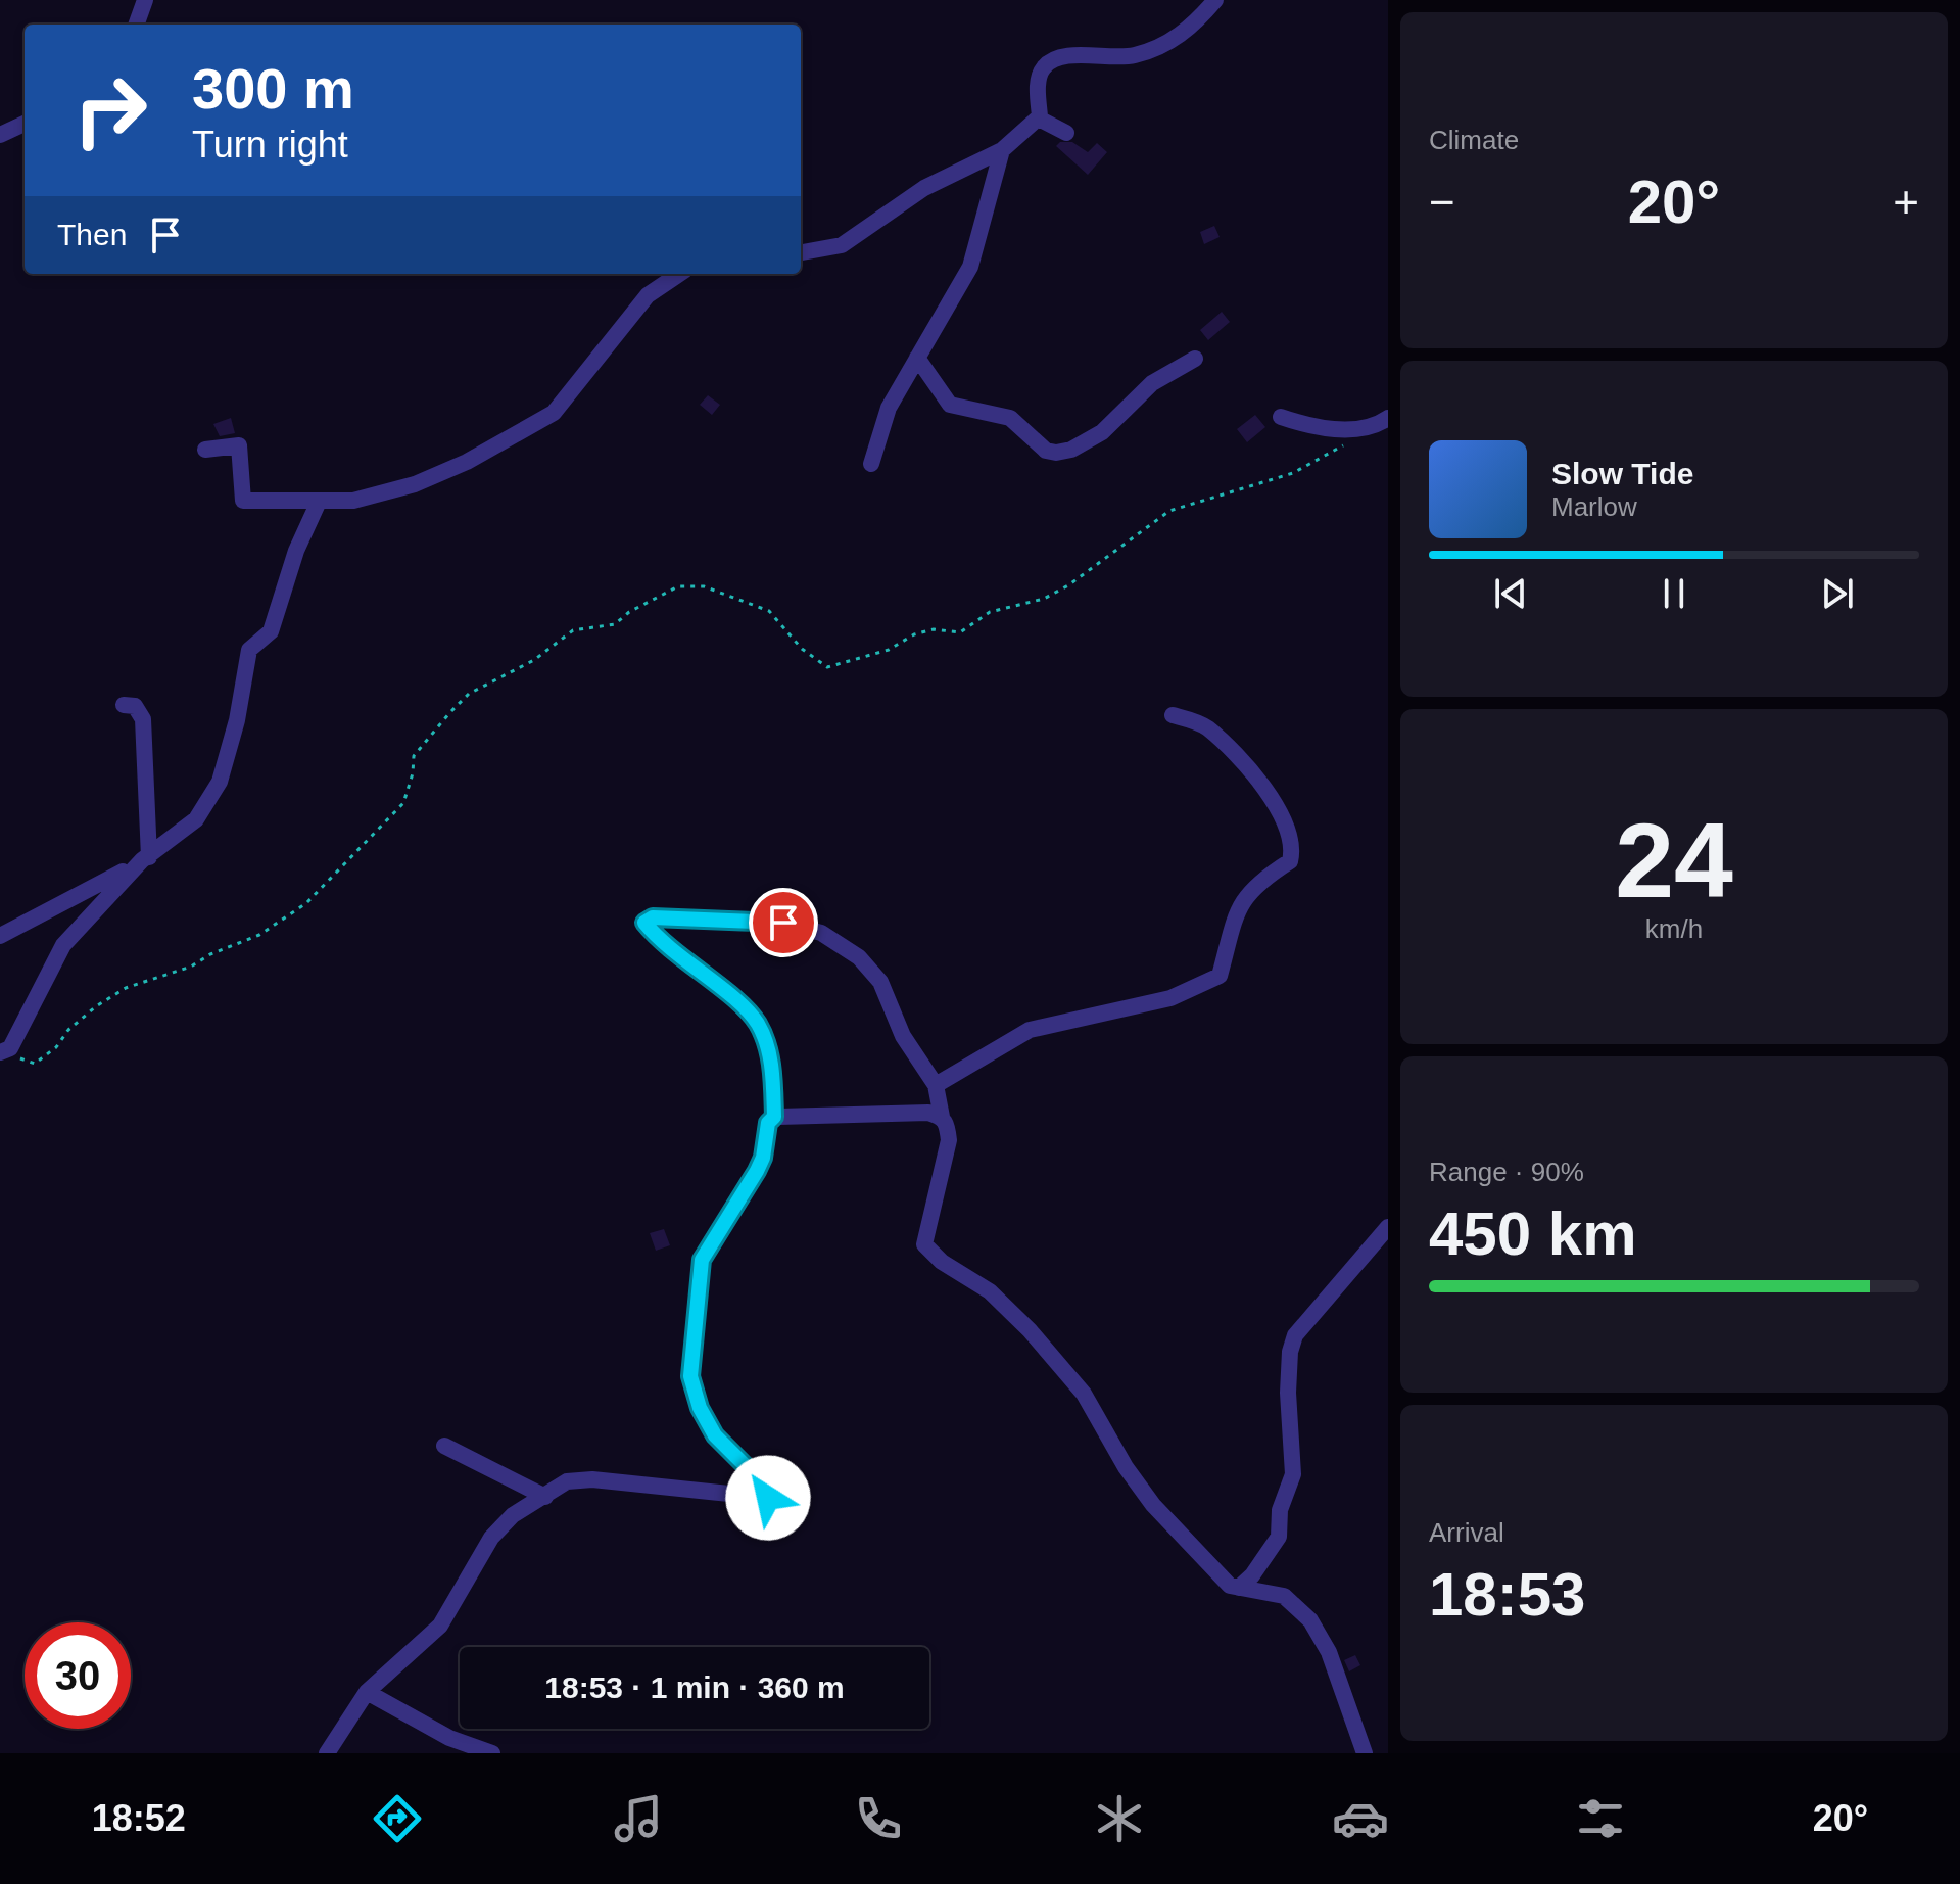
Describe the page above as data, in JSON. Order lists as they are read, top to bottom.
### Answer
{
  "page": {
    "tile": [
      "Climate",
      ["24", "km/h"],
      ["Range · 90%", "450 km"],
      ["Arrival", "18:53"]
    ],
    "turn": ["300 m", "Turn right"],
    "heat": ["−", "20°", "+"],
    "then": "Then",
    "song": ["Slow Tide", "Marlow"],
    "limit": "30",
    "trip": "18:53 · 1 min · 360 m",
    "tabs": ["18:52", "20°"]
  }
}
